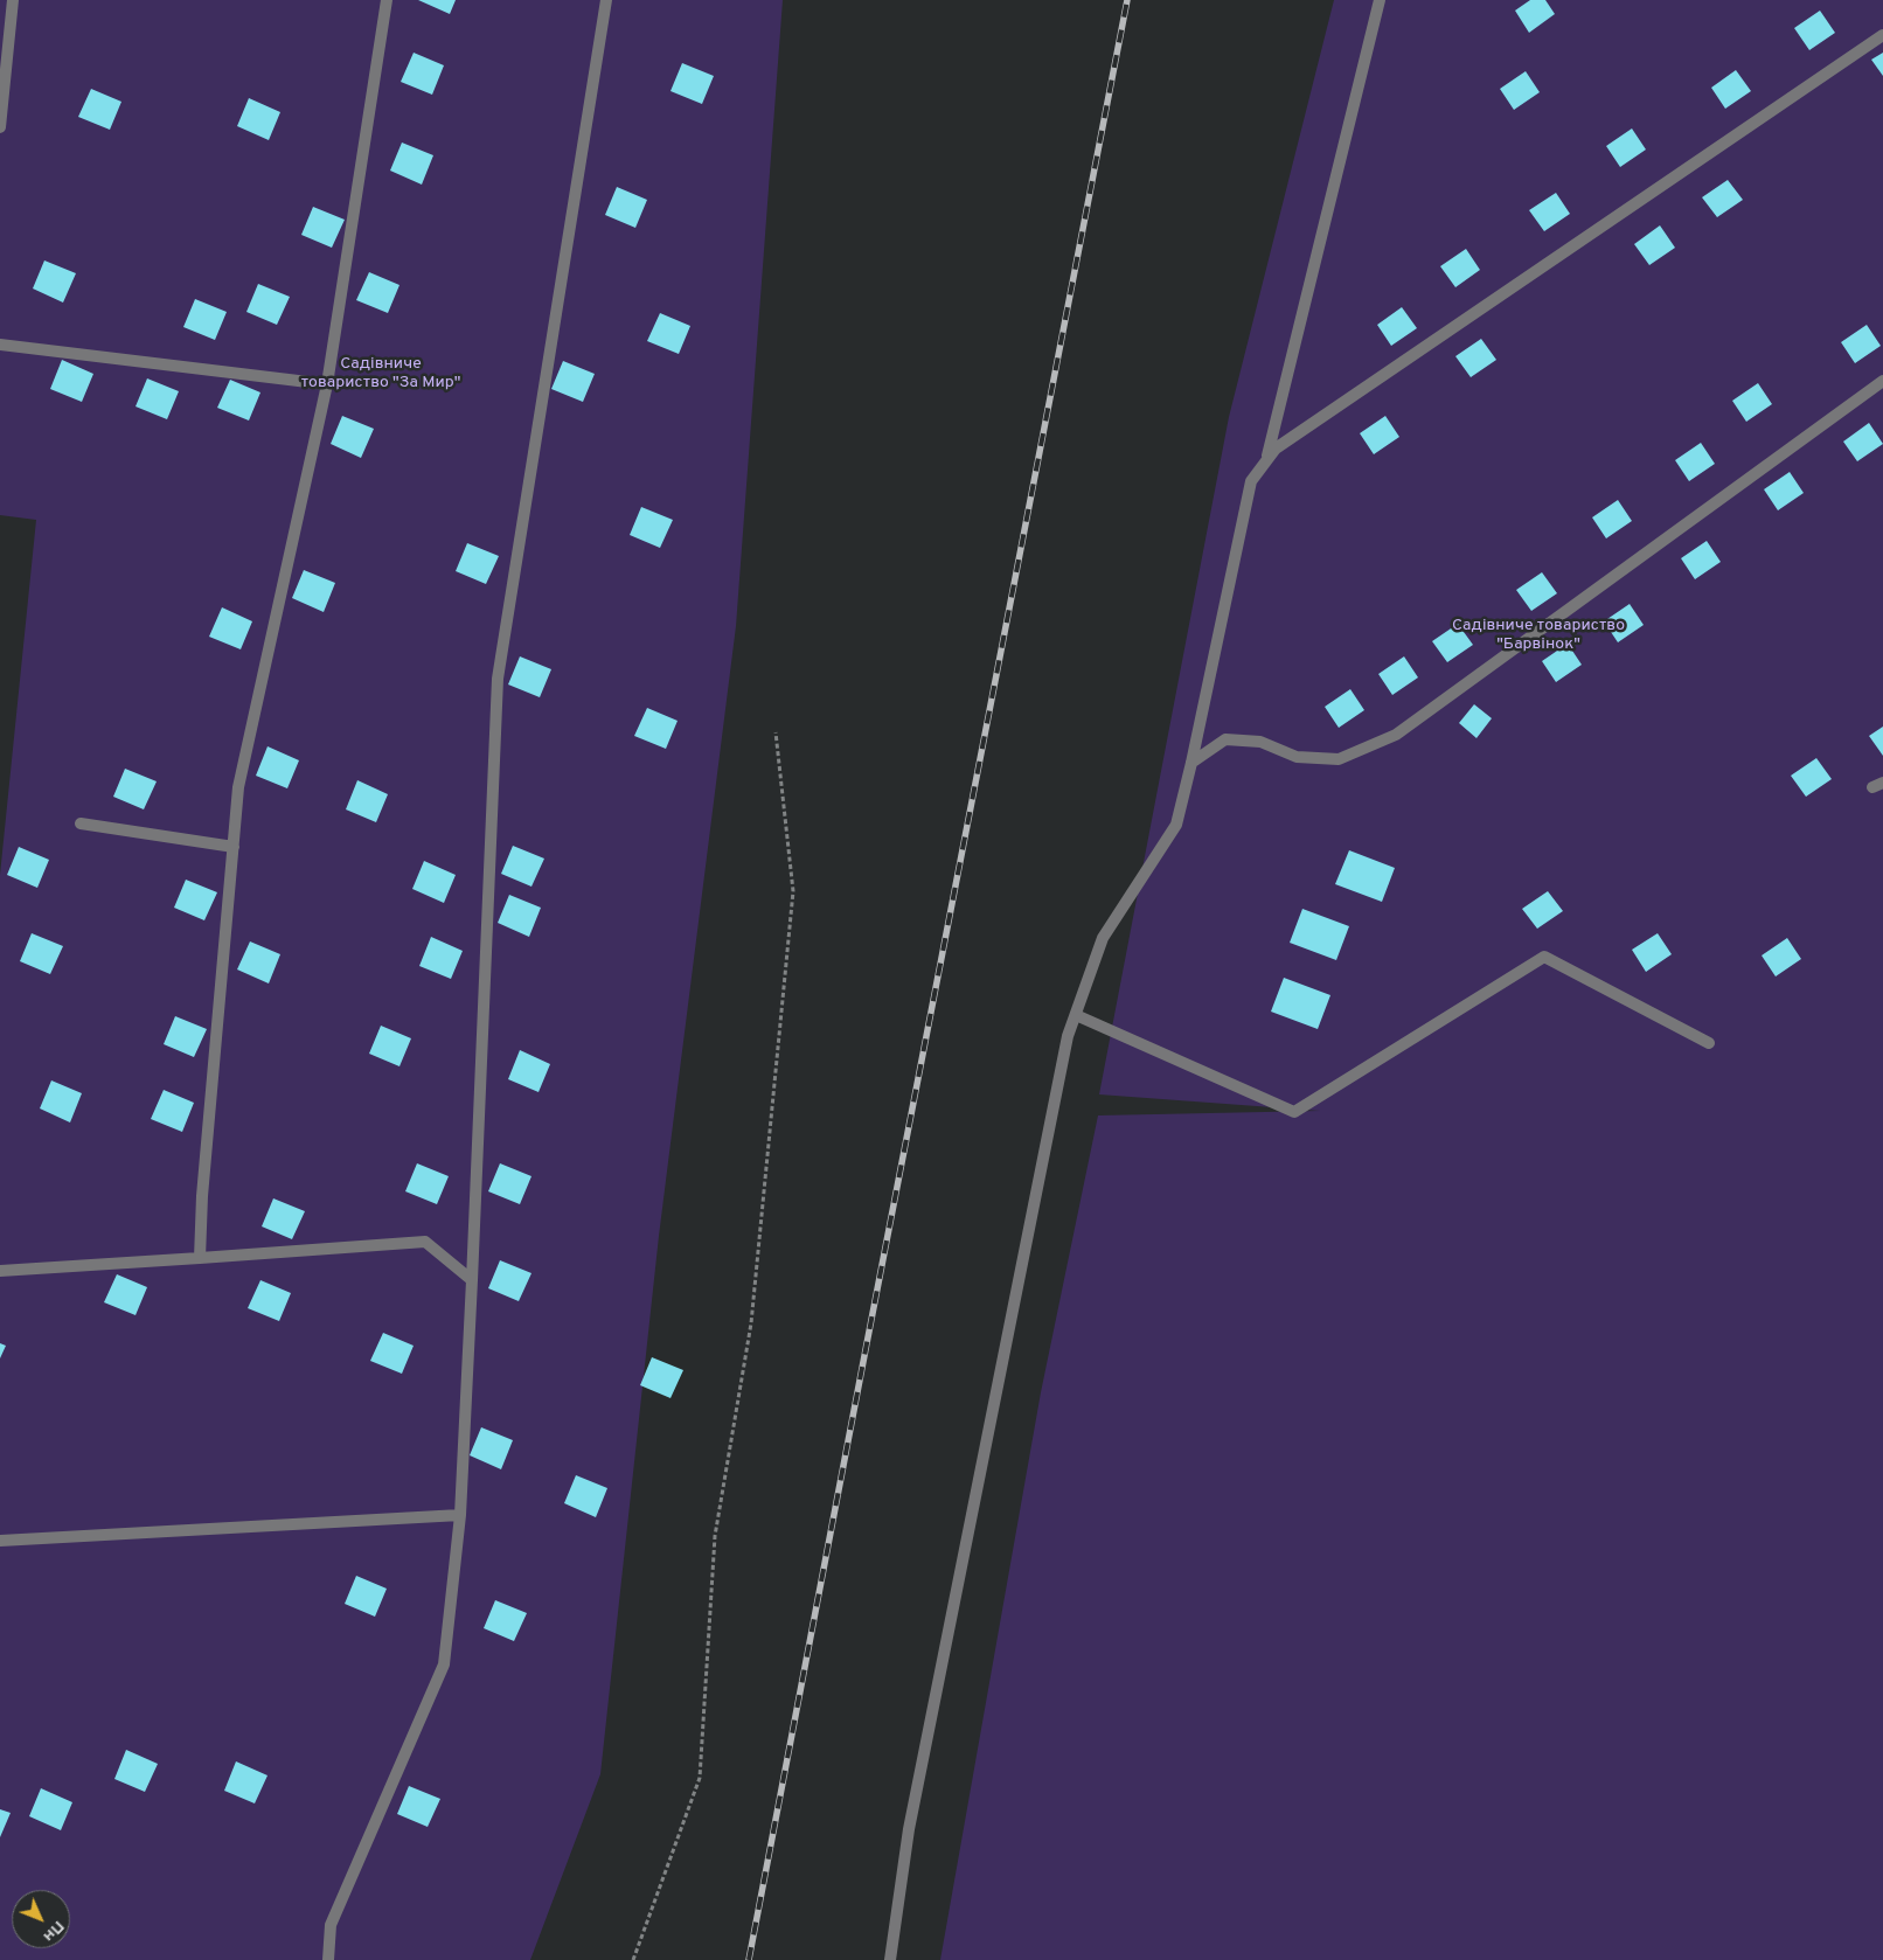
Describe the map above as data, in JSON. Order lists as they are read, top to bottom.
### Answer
{
  "parks": ["Садівниче товариство \"За Мир\"", "Садівниче товариство \"Барвінок\""],
  "north": "bottom right"
}
